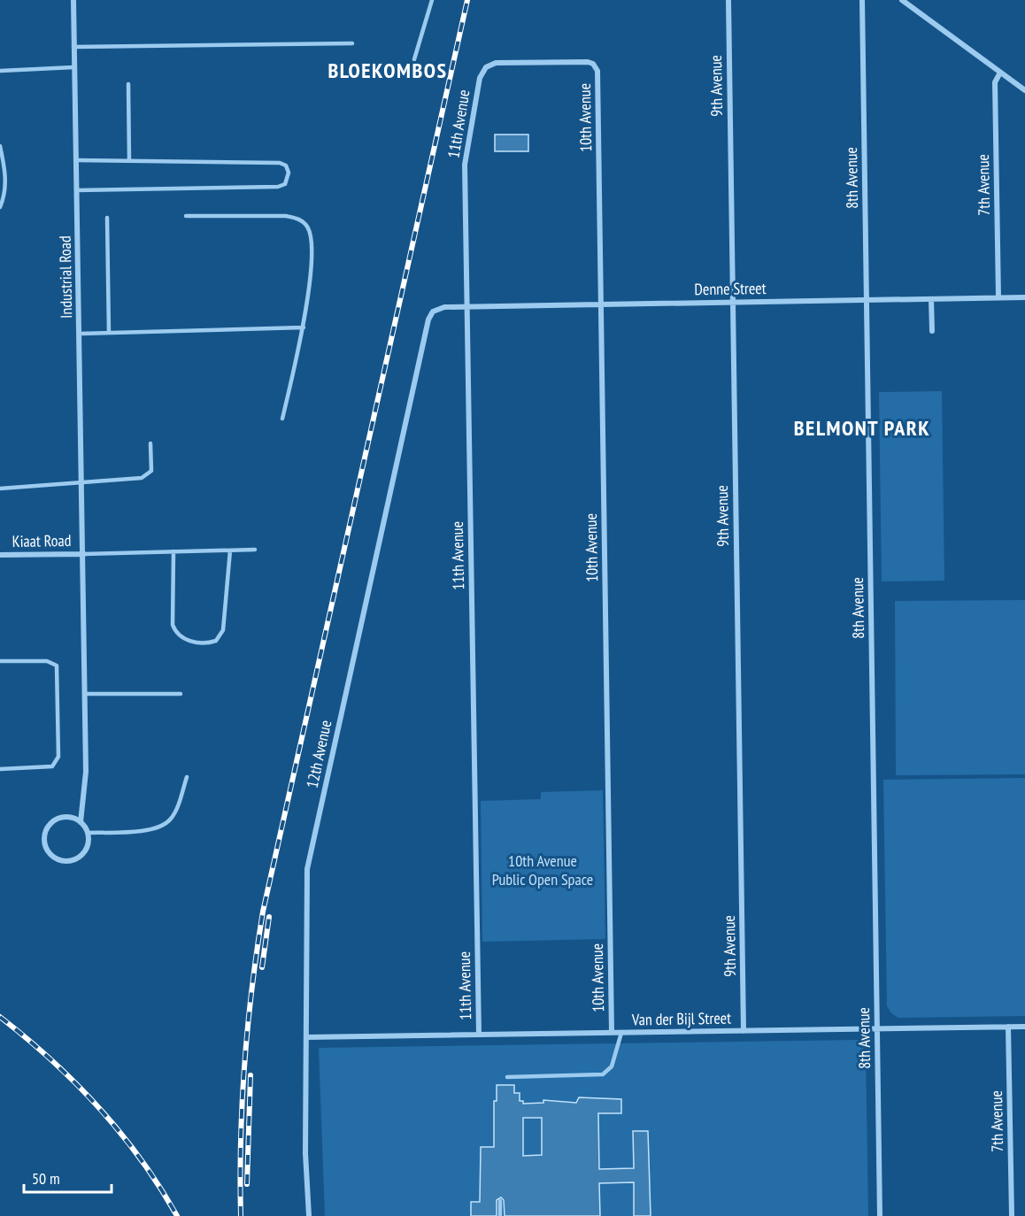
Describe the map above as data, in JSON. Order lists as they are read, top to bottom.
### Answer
{
  "streets": {
    "street": [
      "9th Avenue",
      "10th Avenue",
      "11th Avenue",
      "8th Avenue",
      "7th Avenue",
      "Industrial Road",
      "Denne Street",
      "Kiaat Road",
      "12th Avenue",
      "Van der Bijl Street"
    ]
  },
  "crossings": [
    ["9th Avenue", "Denne Street"],
    ["9th Avenue", "Van der Bijl Street"],
    ["10th Avenue", "11th Avenue"],
    ["10th Avenue", "Denne Street"],
    ["10th Avenue", "Van der Bijl Street"],
    ["11th Avenue", "Denne Street"],
    ["11th Avenue", "Van der Bijl Street"],
    ["8th Avenue", "Denne Street"],
    ["8th Avenue", "Van der Bijl Street"],
    ["7th Avenue", "Denne Street"],
    ["7th Avenue", "Van der Bijl Street"],
    ["Industrial Road", "Kiaat Road"],
    ["Denne Street", "12th Avenue"],
    ["12th Avenue", "Van der Bijl Street"]
  ],
  "districts": ["BLOEKOMBOS", "BELMONT PARK"],
  "parks": ["10th Avenue Public Open Space"],
  "scale_bar": "50 m"
}
